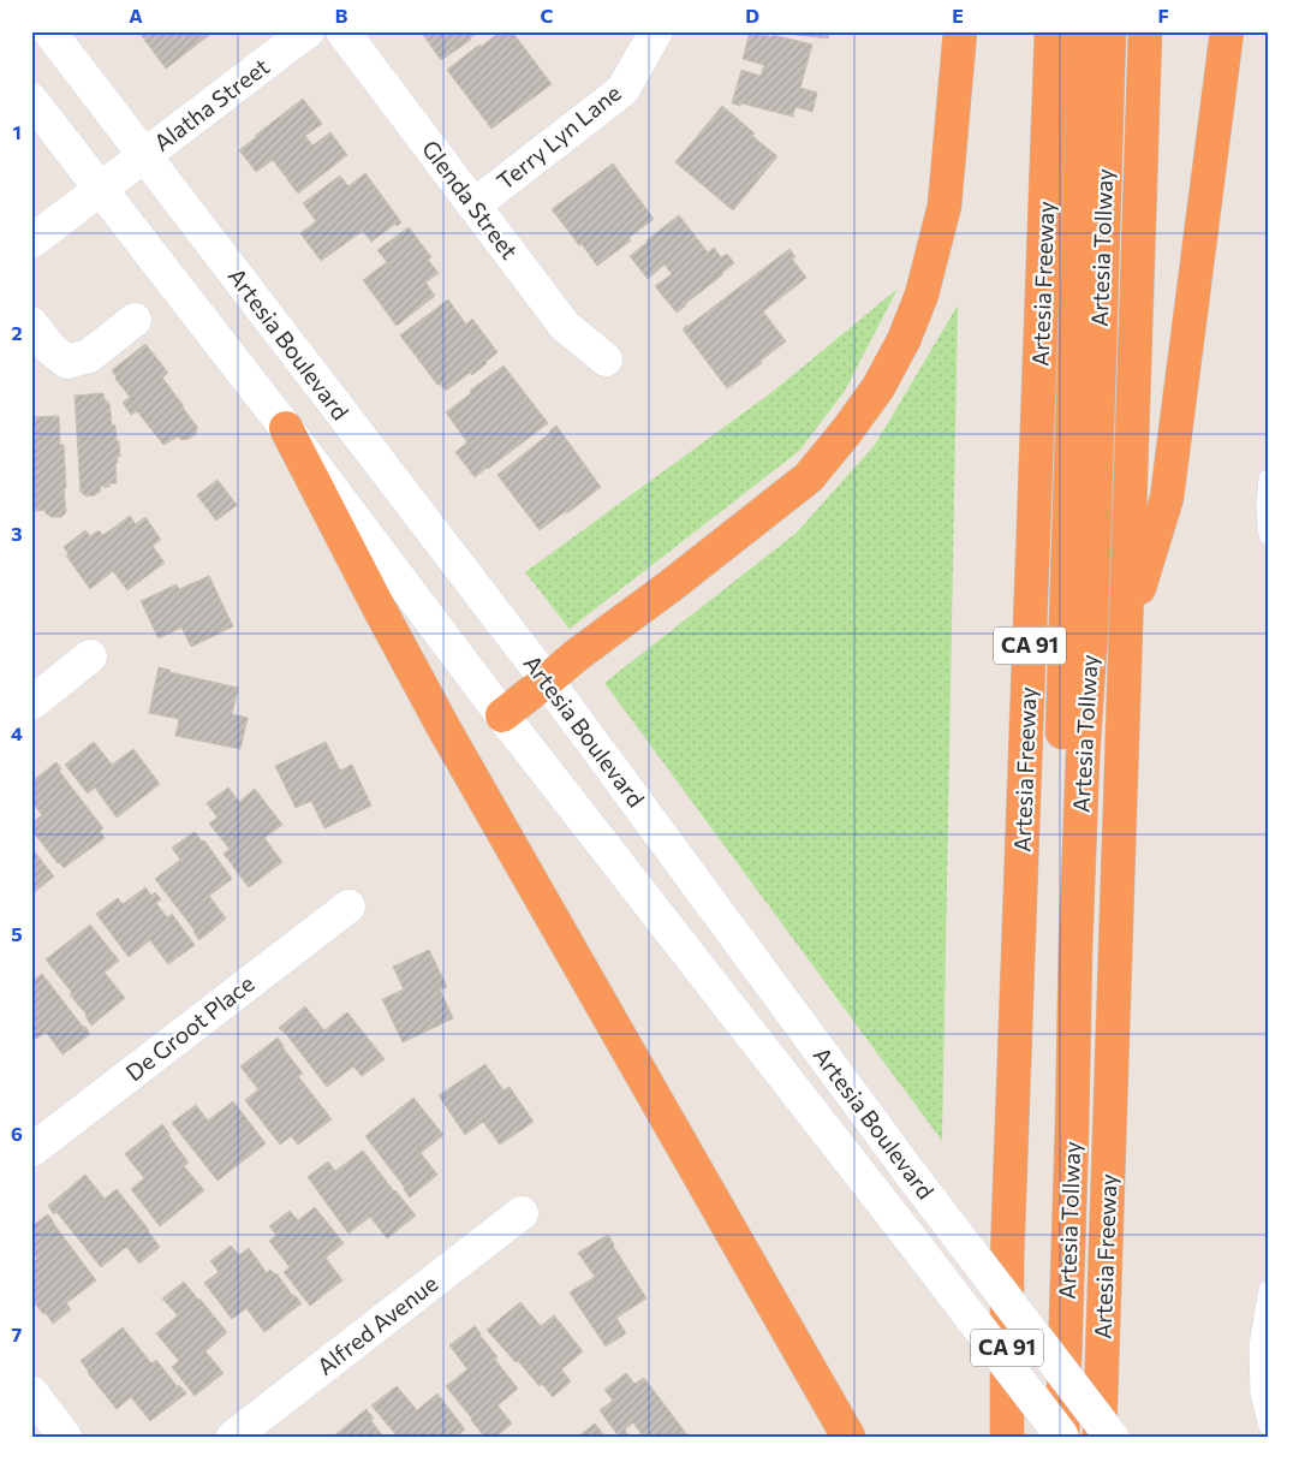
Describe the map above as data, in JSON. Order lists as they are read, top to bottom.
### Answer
{
  "streets": {
    "highway": ["Artesia Tollway", "Artesia Freeway", "CA 91"],
    "main road": [
      "Alatha Street",
      "Terry Lyn Lane",
      "Glenda Street",
      "Artesia Boulevard",
      "De Groot Place",
      "Alfred Avenue"
    ]
  },
  "crossings": [
    ["Alatha Street", "Artesia Boulevard"],
    ["Terry Lyn Lane", "Glenda Street"],
    ["Artesia Tollway", "Artesia Boulevard"]
  ],
  "grid": {
    "columns": [
      "A",
      "B",
      "C",
      "D",
      "E",
      "F"
    ],
    "rows": [
      "1",
      "2",
      "3",
      "4",
      "5",
      "6",
      "7"
    ]
  }
}
